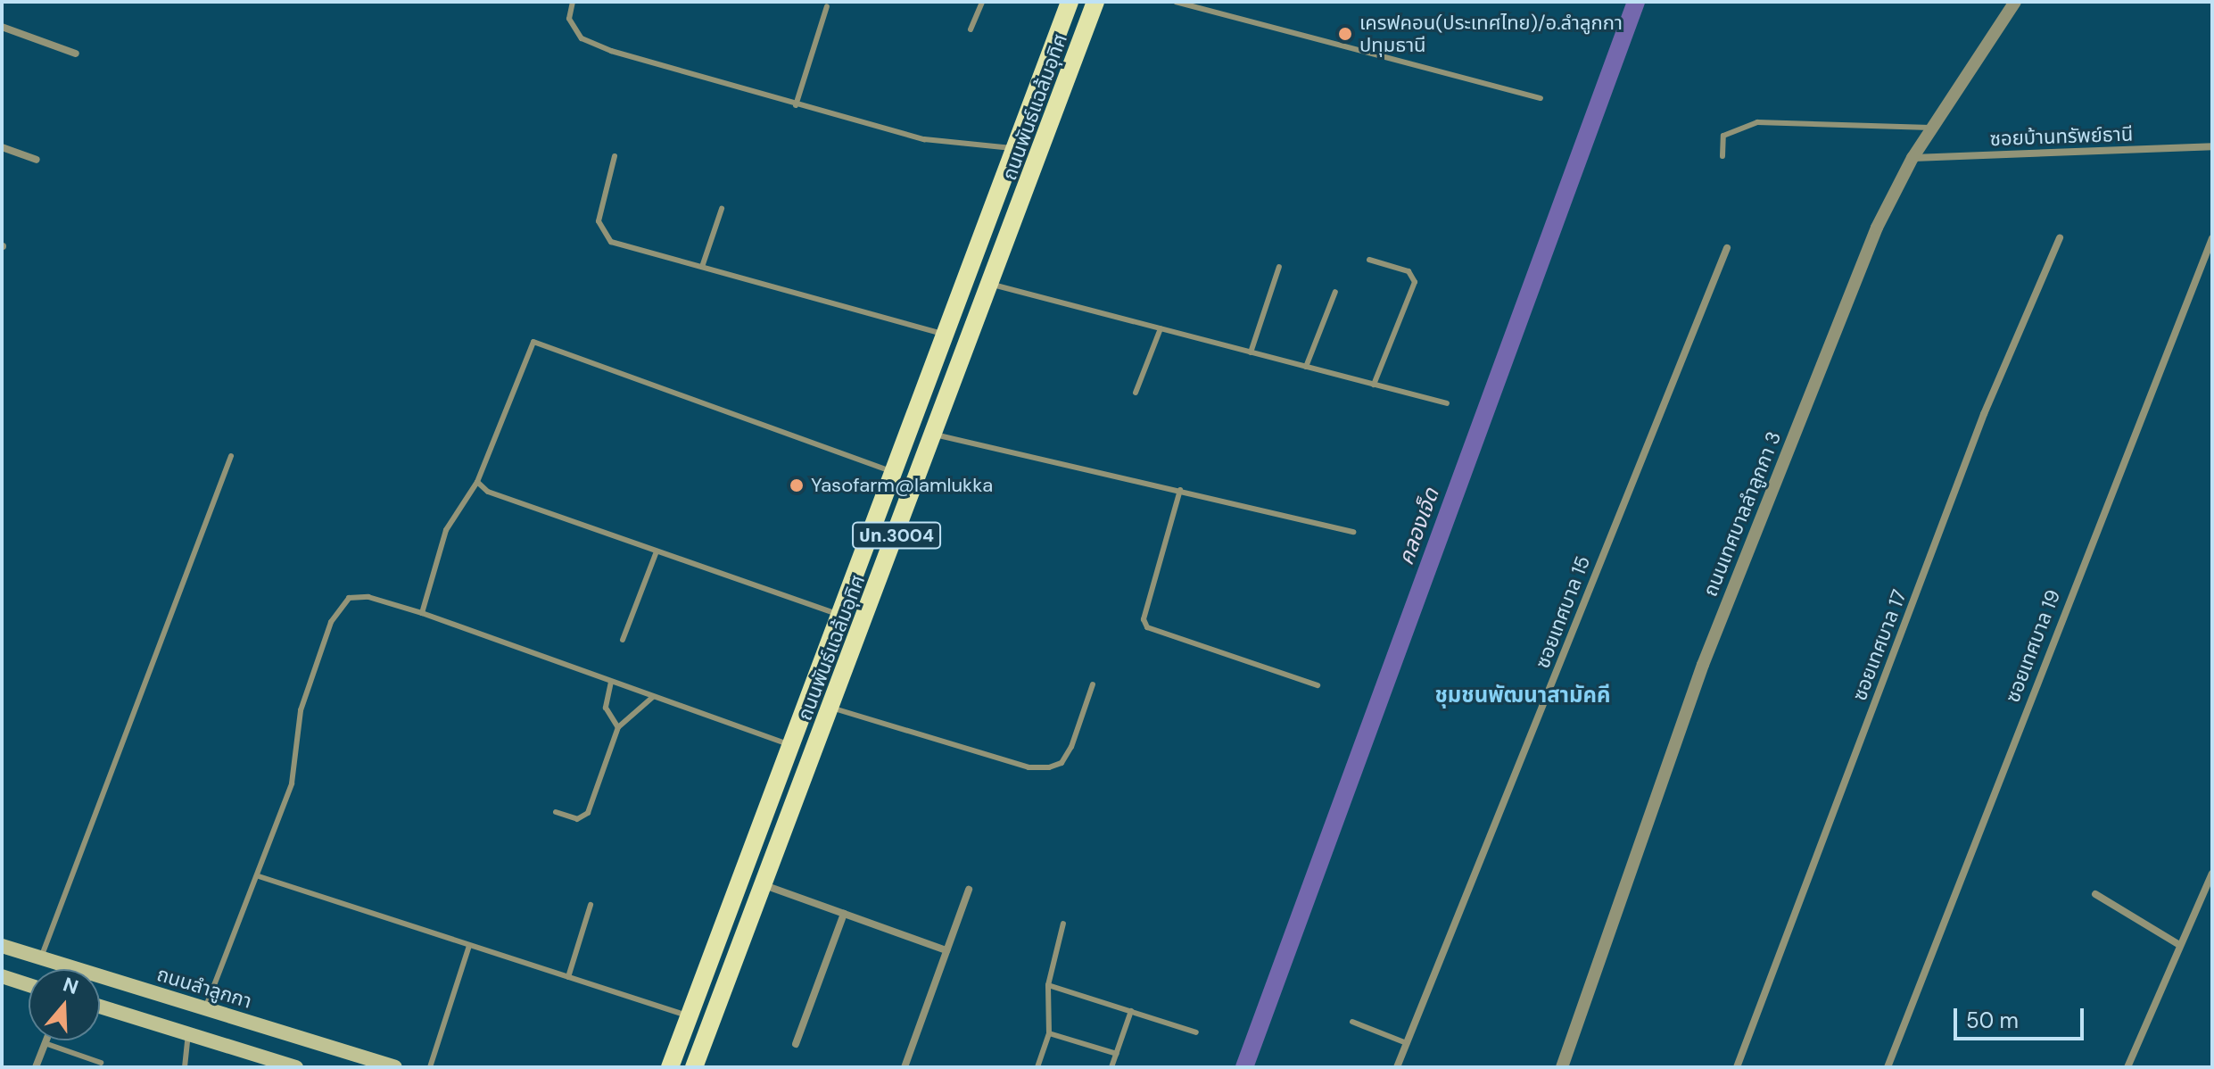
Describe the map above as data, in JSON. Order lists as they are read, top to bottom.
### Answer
{
  "streets": {
    "main road": ["ถนนพันธ์แฉล้มอุทิศ", "ปท.3004", "ถนนลำลูกกา"],
    "street": [
      "ซอยบ้านทรัพย์ธานี",
      "ถนนเทศบาลลำลูกกา 3",
      "ซอยเทศบาล 15",
      "ซอยเทศบาล 17",
      "ซอยเทศบาล 19"
    ]
  },
  "crossings": [
    ["ซอยบ้านทรัพย์ธานี", "ถนนเทศบาลลำลูกกา 3"]
  ],
  "districts": ["ชุมชนพัฒนาสามัคคี"],
  "water": ["คลองเจ็ด"],
  "places": ["เครฟคอน(ประเทศไทย)/อ.ลำลูกกา ปทุมธานี", "Yasofarm@lamlukka"],
  "scale_bar": "50 m",
  "north": "top"
}
